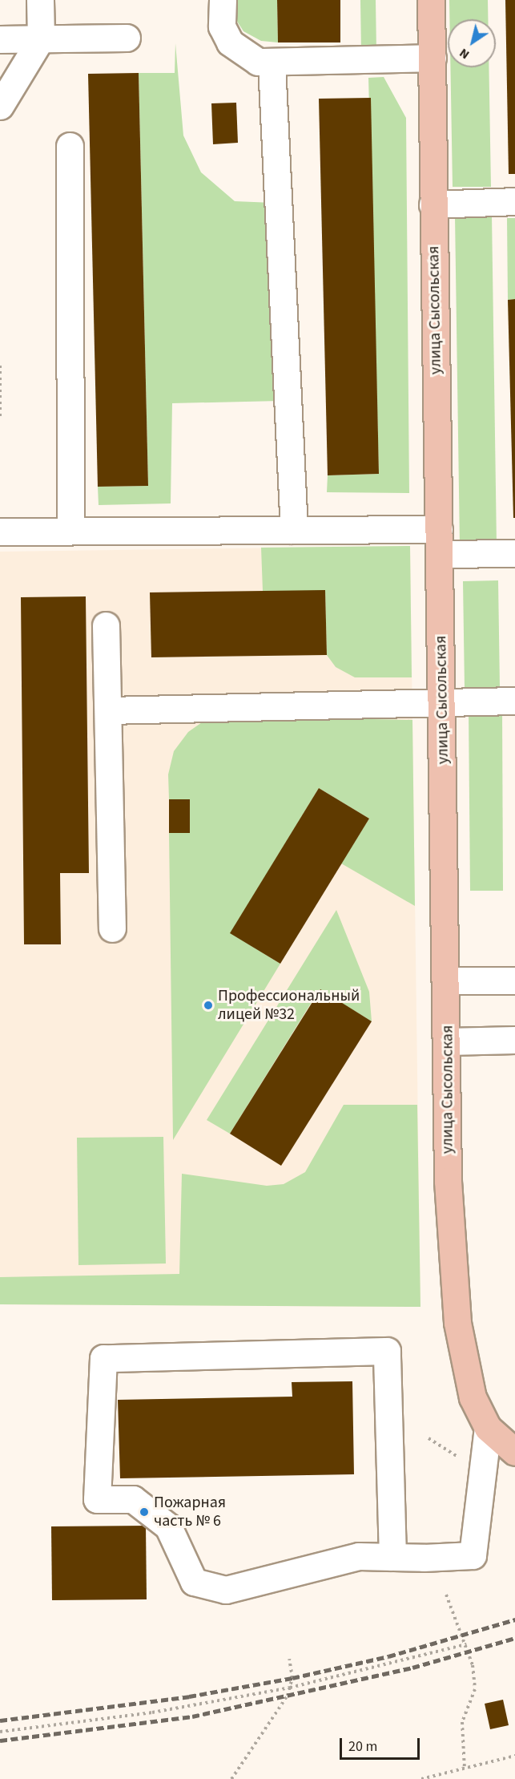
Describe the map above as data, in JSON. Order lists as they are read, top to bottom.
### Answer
{
  "streets": {
    "main road": ["улица Сысольская"]
  },
  "places": ["Профессиональный лицей №32", "Пожарная часть № 6"],
  "scale_bar": "20 m",
  "north": "bottom left"
}
